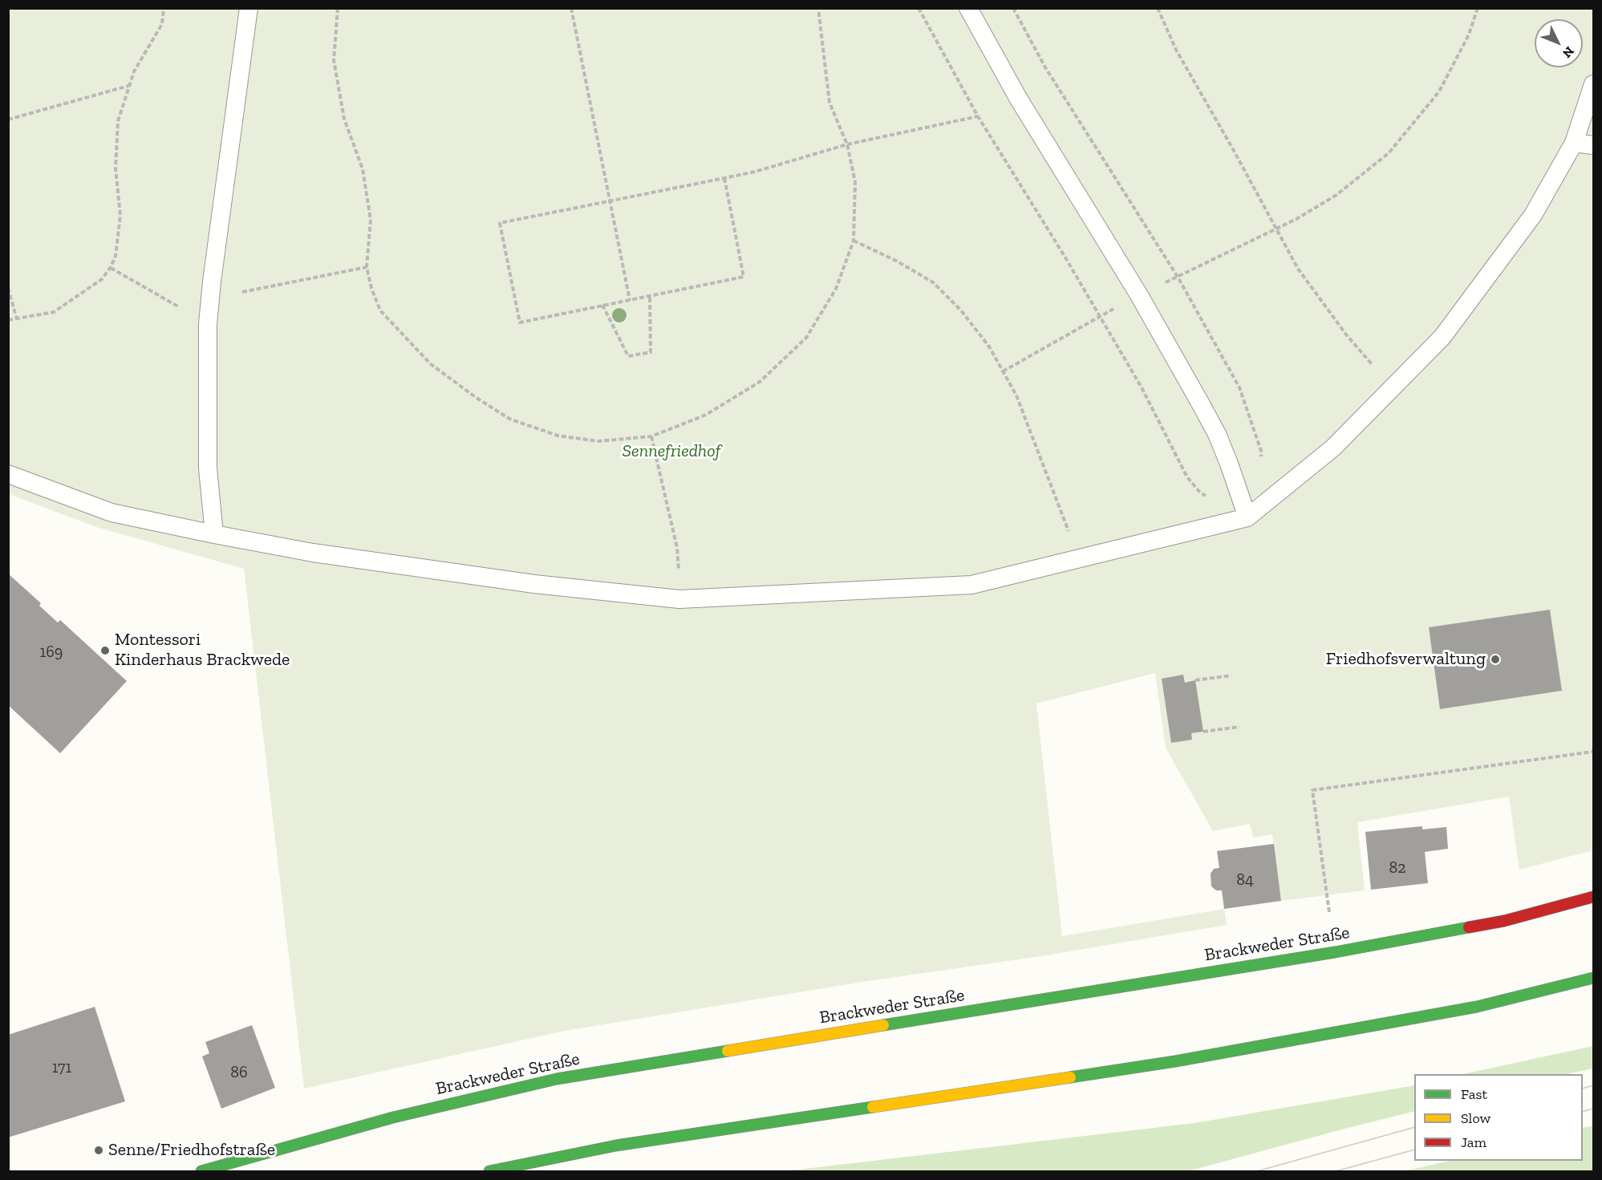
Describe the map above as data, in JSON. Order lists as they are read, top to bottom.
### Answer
{
  "streets": {
    "main road": ["Brackweder Straße"]
  },
  "parks": ["Sennefriedhof"],
  "places": ["Montessori Kinderhaus Brackwede", "Friedhofsverwaltung", "Senne/Friedhofstraße"],
  "house_numbers": [
    "169",
    "82",
    "84",
    "171",
    "86"
  ],
  "legend": ["Fast", "Slow", "Jam"],
  "north": "bottom right"
}
